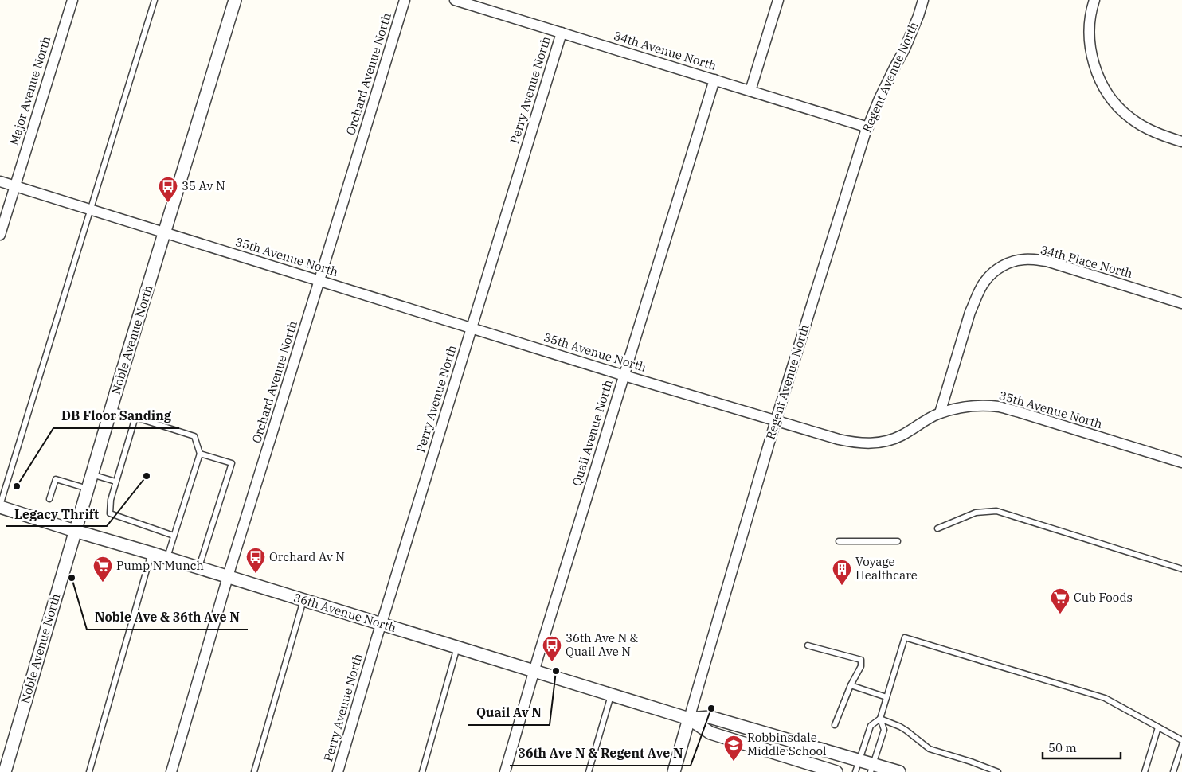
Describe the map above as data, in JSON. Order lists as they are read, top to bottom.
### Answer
{
  "streets": {
    "street": [
      "34th Avenue North",
      "Orchard Avenue North",
      "Regent Avenue North",
      "Perry Avenue North",
      "Major Avenue North",
      "35th Avenue North",
      "34th Place North",
      "Noble Avenue North",
      "Quail Avenue North",
      "36th Avenue North"
    ]
  },
  "crossings": [
    ["34th Avenue North", "Regent Avenue North"],
    ["34th Avenue North", "Perry Avenue North"],
    ["34th Avenue North", "Quail Avenue North"],
    ["Orchard Avenue North", "35th Avenue North"],
    ["Orchard Avenue North", "36th Avenue North"],
    ["Regent Avenue North", "35th Avenue North"],
    ["Regent Avenue North", "36th Avenue North"],
    ["Perry Avenue North", "35th Avenue North"],
    ["Perry Avenue North", "36th Avenue North"],
    ["Major Avenue North", "35th Avenue North"],
    ["35th Avenue North", "34th Place North"],
    ["35th Avenue North", "Noble Avenue North"],
    ["35th Avenue North", "Quail Avenue North"],
    ["Noble Avenue North", "36th Avenue North"],
    ["Quail Avenue North", "36th Avenue North"]
  ],
  "places": {
    "bus stop": ["35 Av N", "Orchard Av N", "36th Ave N & Quail Ave N"],
    "other": [
      "Legacy Thrift",
      "DB Floor Sanding",
      "Noble Ave & 36th Ave N",
      "Quail Av N",
      "36th Ave N & Regent Ave N"
    ],
    "supermarket": ["Pump N Munch", "Cub Foods"],
    "building": ["Voyage Healthcare"],
    "school or university": ["Robbinsdale Middle School"]
  },
  "scale_bar": "50 m"
}
